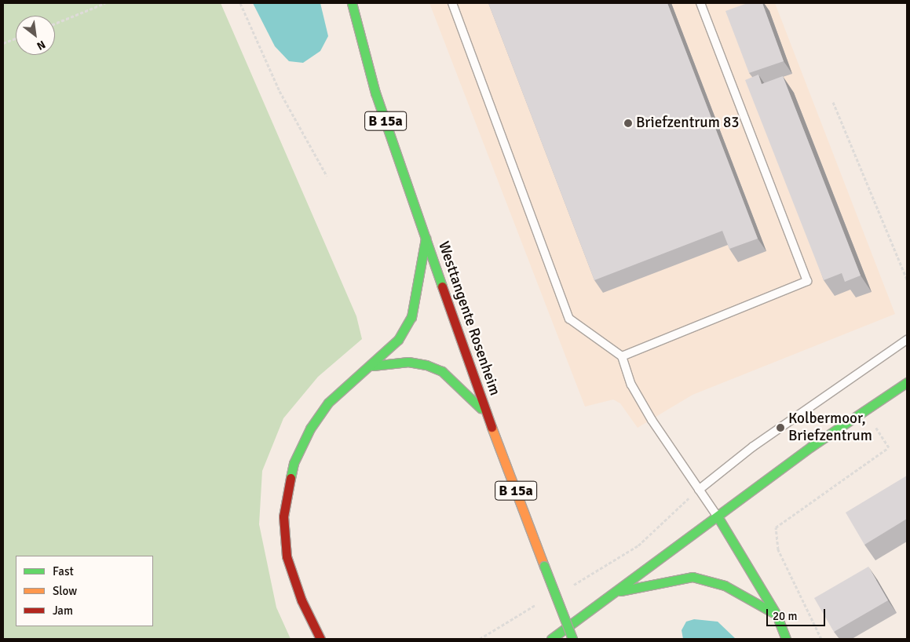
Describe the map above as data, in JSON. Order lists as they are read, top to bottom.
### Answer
{
  "streets": {
    "main road": ["B 15a", "Westtangente Rosenheim"]
  },
  "places": ["Briefzentrum 83", "Kolbermoor, Briefzentrum"],
  "legend": ["Fast", "Slow", "Jam"],
  "scale_bar": "20 m",
  "north": "bottom right"
}
